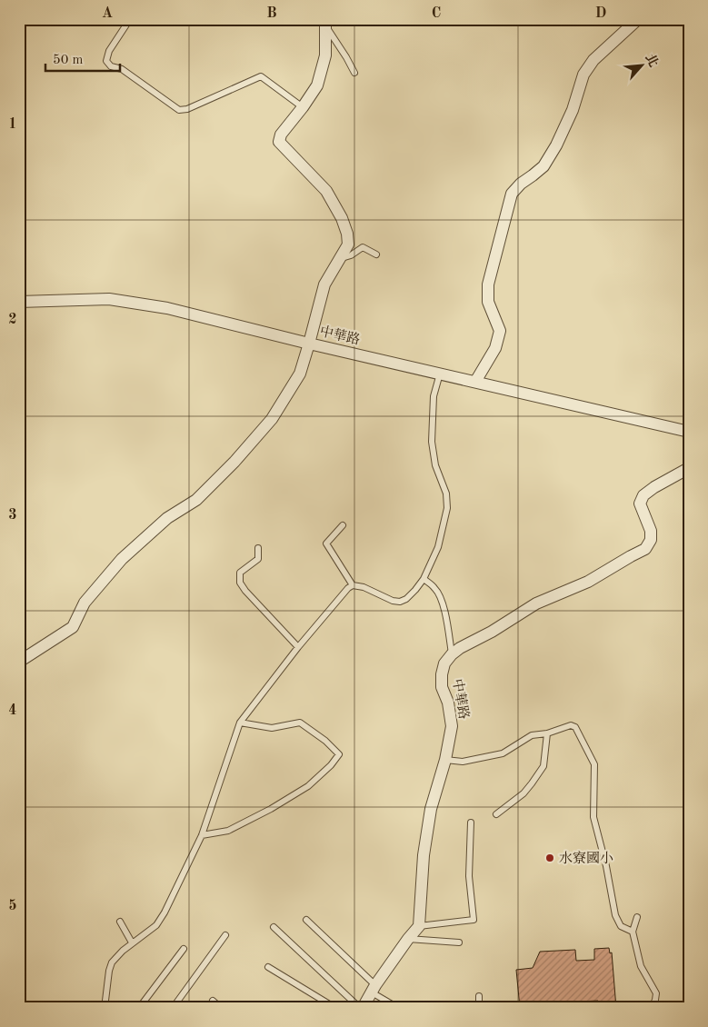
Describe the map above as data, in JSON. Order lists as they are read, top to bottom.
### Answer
{
  "streets": {
    "street": ["中華路"]
  },
  "places": ["水寮國小"],
  "scale_bar": "50 m",
  "north": "top right",
  "grid": {
    "columns": [
      "A",
      "B",
      "C",
      "D"
    ],
    "rows": [
      "1",
      "2",
      "3",
      "4",
      "5"
    ]
  }
}
